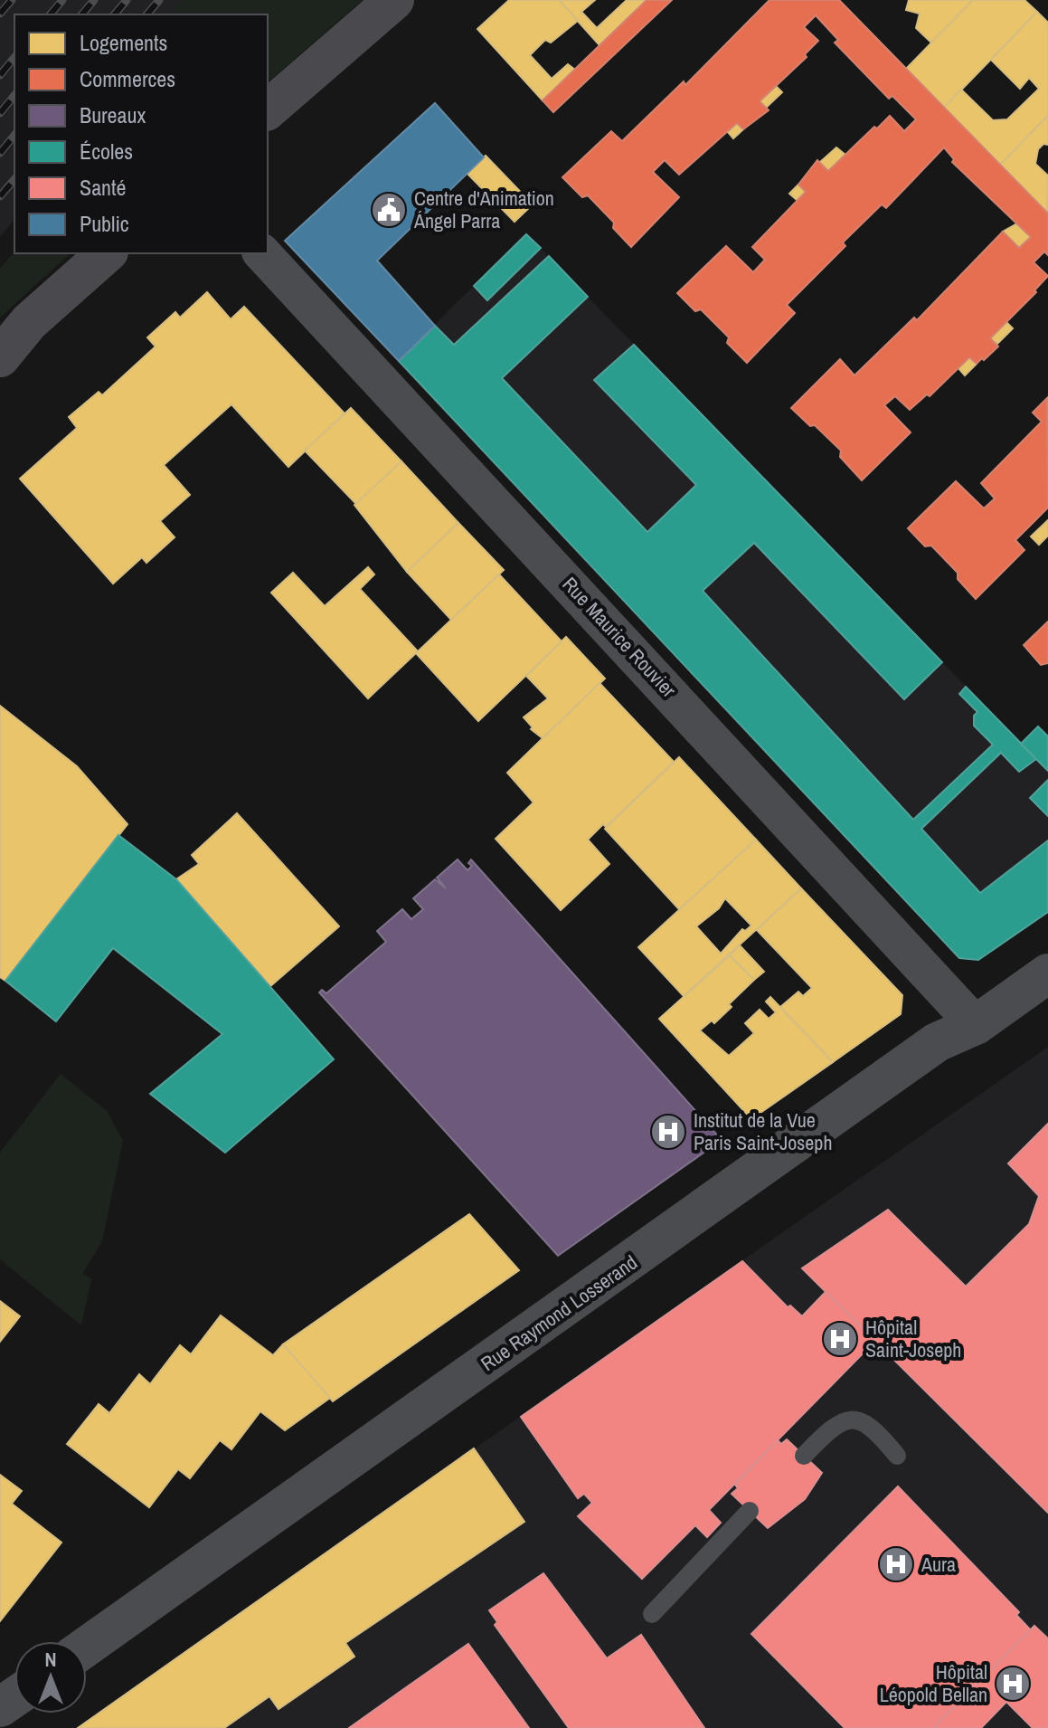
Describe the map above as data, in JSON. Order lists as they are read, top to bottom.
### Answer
{
  "streets": {
    "street": ["Rue Maurice Rouvier", "Rue Raymond Losserand"]
  },
  "crossings": [
    ["Rue Maurice Rouvier", "Rue Raymond Losserand"]
  ],
  "places": {
    "public building": ["Centre d'Animation Ángel Parra"],
    "hospital": [
      "Institut de la Vue Paris Saint-Joseph",
      "Hôpital Saint-Joseph",
      "Aura",
      "Hôpital Léopold Bellan"
    ]
  },
  "legend": [
    "Logements",
    "Commerces",
    "Bureaux",
    "Écoles",
    "Santé",
    "Public"
  ],
  "north": "top"
}
